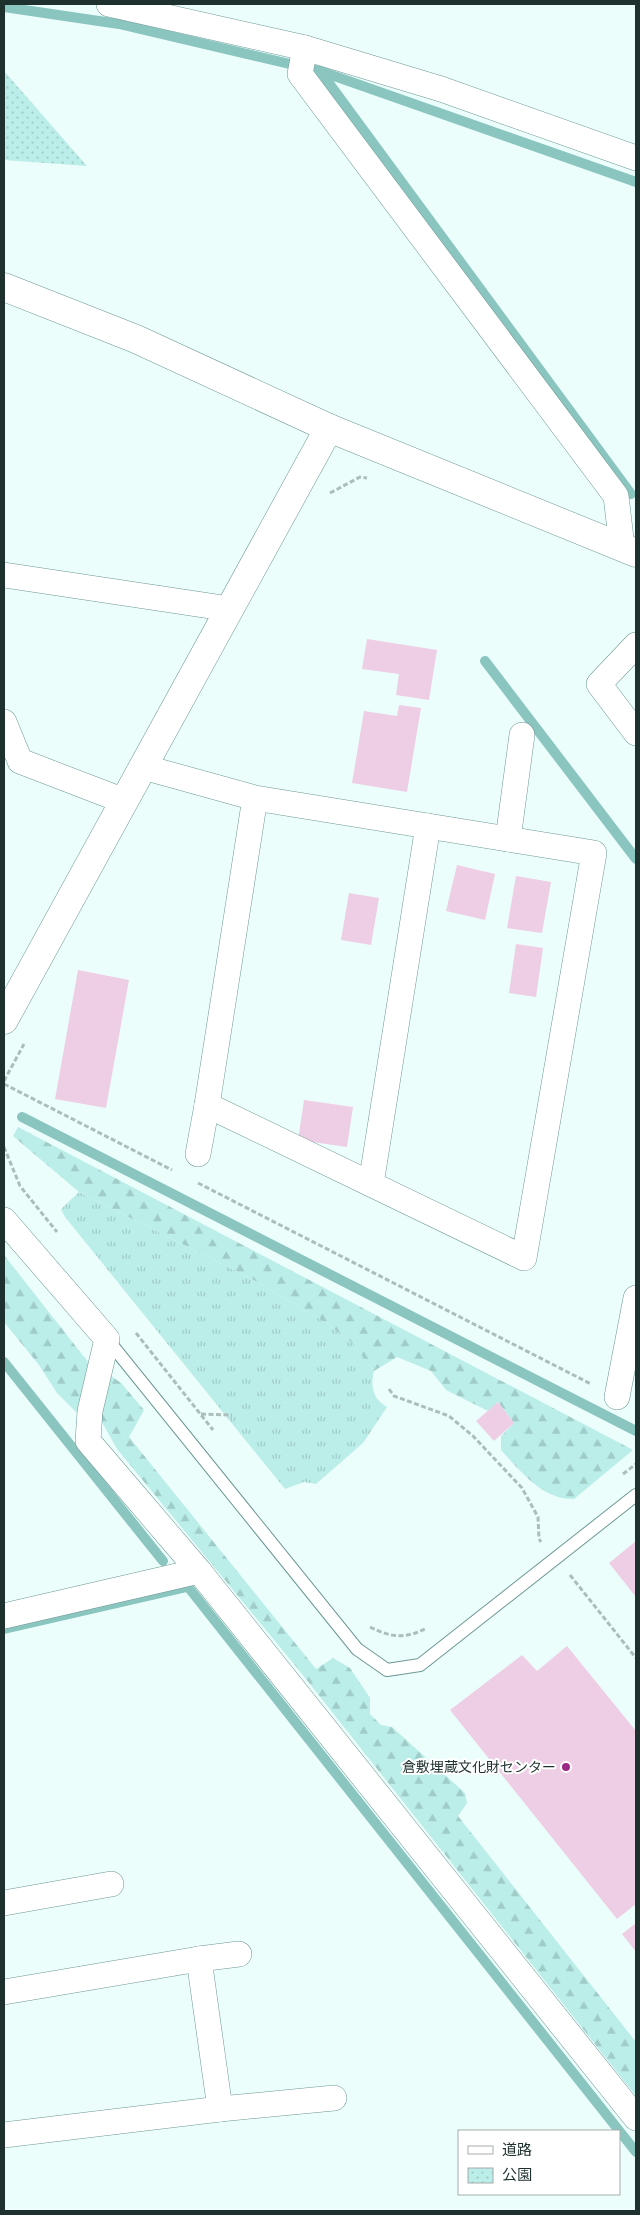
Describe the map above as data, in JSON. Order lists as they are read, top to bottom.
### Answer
{
  "places": ["倉敷埋蔵文化財センター"],
  "legend": ["道路", "公園"]
}
